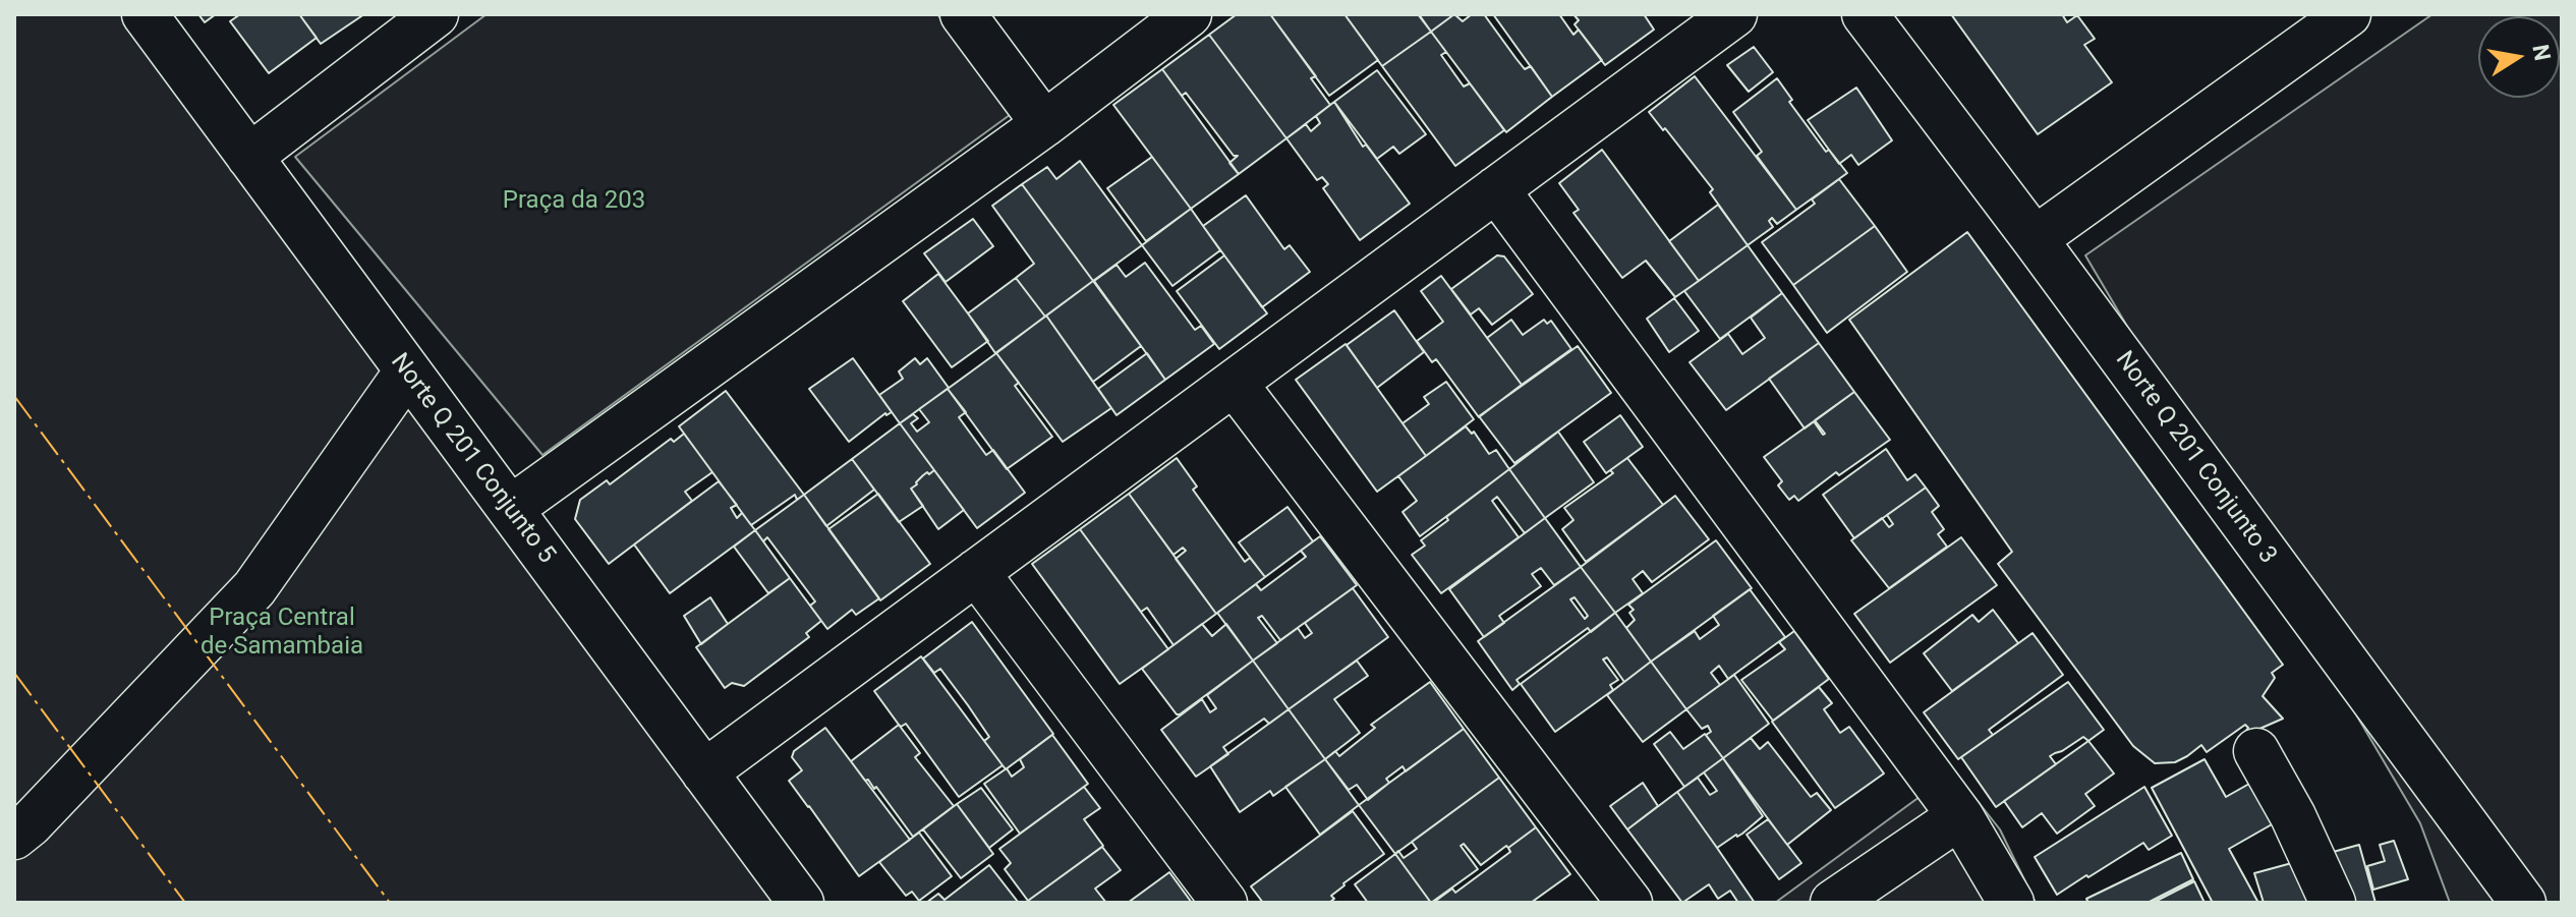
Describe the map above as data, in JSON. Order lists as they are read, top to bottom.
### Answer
{
  "streets": {
    "street": ["Norte Q 201 Conjunto 3", "Norte Q 201 Conjunto 5"]
  },
  "parks": ["Praça da 203", "Praça Central de Samambaia"],
  "north": "right"
}
